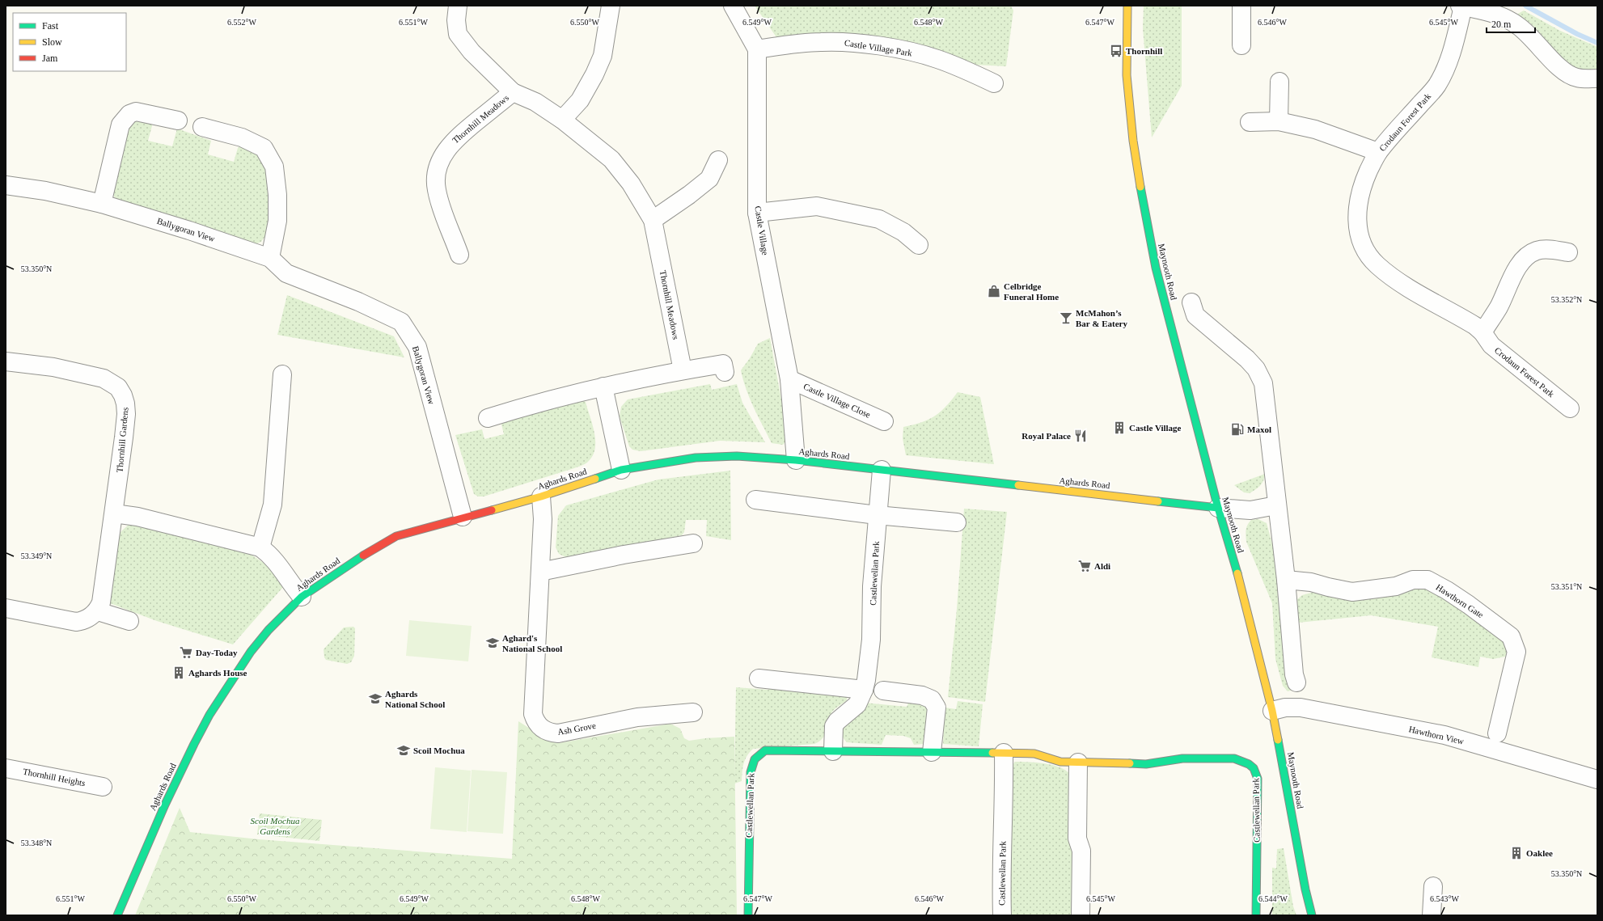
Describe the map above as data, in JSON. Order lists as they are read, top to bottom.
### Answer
{
  "streets": {
    "street": [
      "Castle Village Park",
      "Thornhill Meadows",
      "Crodaun Forest Park",
      "Ballygoran View",
      "Castle Village",
      "Maynooth Road",
      "Castle Village Close",
      "Thornhill Gardens",
      "Aghards Road",
      "Castlewellan Park",
      "Hawthorn Gate",
      "Ash Grove",
      "Hawthorn View",
      "Thornhill Heights"
    ]
  },
  "crossings": [
    ["Castle Village Park", "Castle Village"],
    ["Ballygoran View", "Aghards Road"],
    ["Castle Village", "Castle Village Close"],
    ["Castle Village", "Aghards Road"],
    ["Maynooth Road", "Aghards Road"],
    ["Maynooth Road", "Hawthorn View"],
    ["Aghards Road", "Castlewellan Park"],
    ["Aghards Road", "Ash Grove"]
  ],
  "parks": ["Scoil Mochua Gardens"],
  "places": {
    "bus stop": ["Thornhill"],
    "shop": ["Celbridge Funeral Home"],
    "bar": ["McMahon’s Bar & Eatery"],
    "building": ["Castle Village", "Aghards House", "Oaklee"],
    "fuel station": ["Maxol"],
    "restaurant": ["Royal Palace"],
    "supermarket": ["Aldi", "Day-Today"],
    "school or university": ["Aghard's National School", "Aghards National School", "Scoil Mochua"]
  },
  "legend": ["Fast", "Slow", "Jam"],
  "scale_bar": "20 m",
  "coordinates": [
    "6.551°W",
    "6.550°W",
    "6.549°W",
    "6.548°W",
    "6.547°W",
    "6.546°W",
    "6.545°W",
    "6.552°W",
    "53.350°N",
    "53.352°N",
    "53.349°N",
    "53.351°N",
    "53.348°N",
    "6.544°W",
    "6.543°W"
  ]
}
